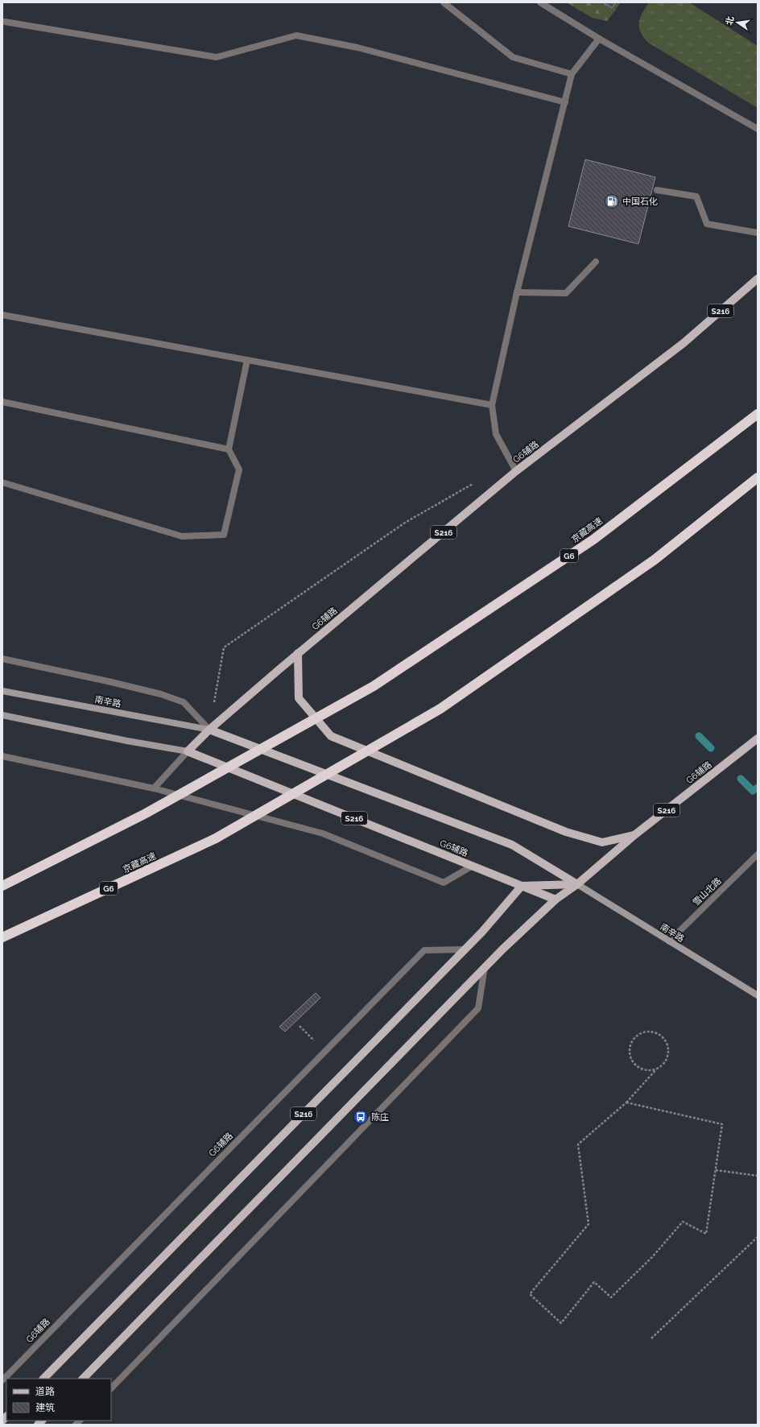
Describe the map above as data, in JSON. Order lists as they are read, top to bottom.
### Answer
{
  "streets": {
    "highway": ["京藏高速", "G6"],
    "main road": ["S216", "G6辅路", "南辛路"],
    "street": ["雪山北路"]
  },
  "crossings": [
    ["S216", "G6辅路"],
    ["G6辅路", "南辛路"],
    ["南辛路", "雪山北路"]
  ],
  "places": {
    "fuel station": ["中国石化"],
    "bus stop": ["陈庄"]
  },
  "legend": ["道路", "建筑"],
  "north": "left"
}
